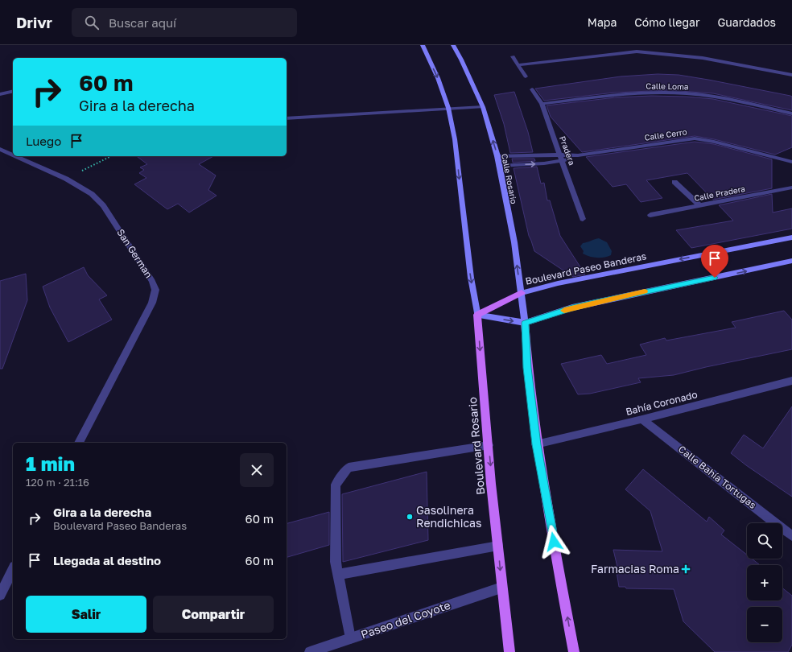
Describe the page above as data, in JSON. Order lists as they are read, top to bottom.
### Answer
{
  "streets": {
    "main road": ["Calle Rosario", "Boulevard Paseo Banderas", "Boulevard Rosario"],
    "street": [
      "Calle Loma",
      "Calle Cerro",
      "Pradera",
      "Calle Pradera",
      "San German",
      "Bahía Coronado",
      "Calle Bahía Tortugas",
      "Paseo del Coyote"
    ]
  },
  "crossings": [
    ["Calle Loma", "Pradera"],
    ["Calle Cerro", "Pradera"],
    ["Calle Cerro", "Calle Rosario"],
    ["Calle Rosario", "Boulevard Paseo Banderas"],
    ["Boulevard Paseo Banderas", "Boulevard Rosario"],
    ["Bahía Coronado", "Calle Bahía Tortugas"],
    ["Boulevard Rosario", "Paseo del Coyote"]
  ],
  "places": {
    "other": ["Gasolinera Rendichicas"],
    "health": ["Farmacias Roma"]
  },
  "page": {
    "header": "Drivr",
    "search": "Buscar aquí",
    "nav": ["Mapa", "Cómo llegar", "Guardados"],
    "turn": ["60 m", "Gira a la derecha"],
    "then": "Luego",
    "heading": ["1 min", "120 m · 21:16"],
    "list": [
      {
        "name": "Gira a la derecha",
        "note": "Boulevard Paseo Banderas",
        "value": "60 m"
      },
      {
        "name": "Llegada al destino",
        "value": "60 m"
      }
    ],
    "map_buttons": ["+", "−"],
    "buttons": ["Salir", "Compartir"]
  }
}
